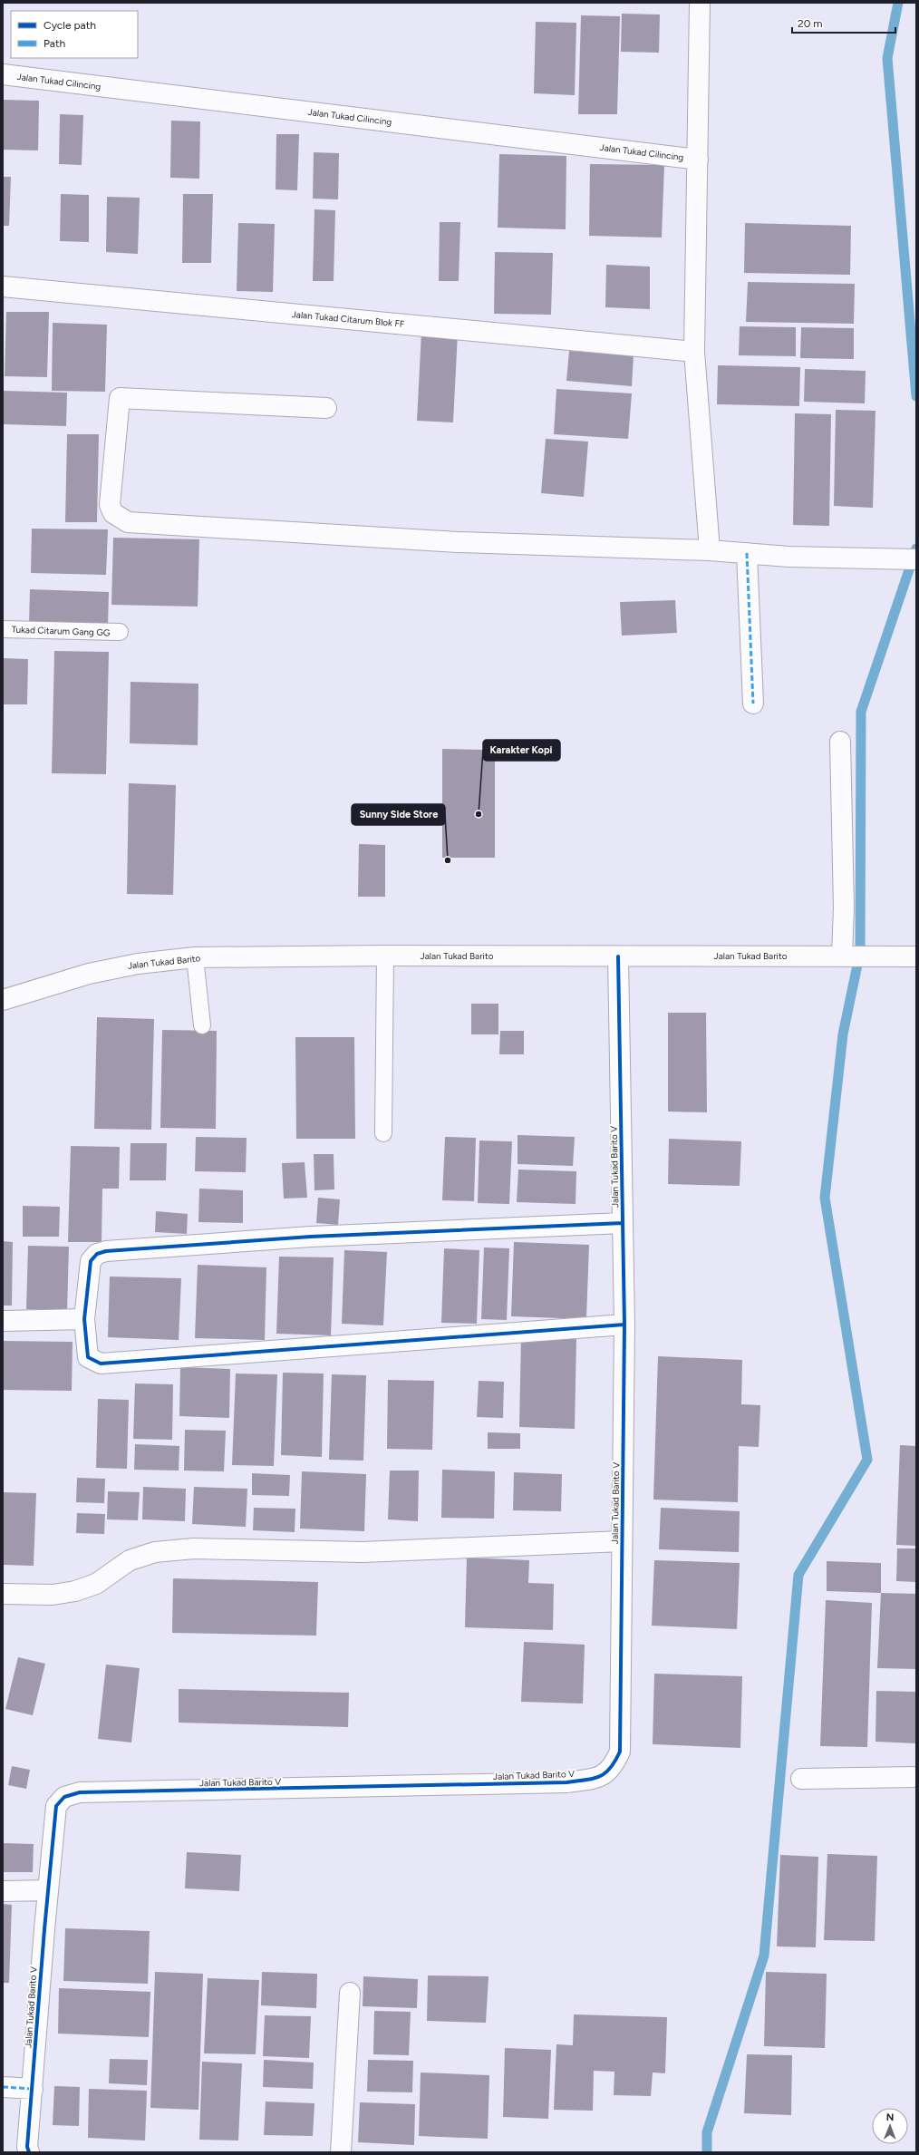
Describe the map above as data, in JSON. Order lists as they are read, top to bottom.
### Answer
{
  "streets": {
    "street": [
      "Jalan Tukad Cilincing",
      "Jalan Tukad Citarum Blok FF",
      "Jalan Tukad Barito",
      "Jalan Tukad Barito V"
    ],
    "lane": ["Tukad Citarum Gang GG"]
  },
  "crossings": [
    ["Jalan Tukad Barito", "Jalan Tukad Barito V"]
  ],
  "places": ["Karakter Kopi", "Sunny Side Store"],
  "legend": ["Cycle path", "Path"],
  "scale_bar": "20 m",
  "north": "top"
}
